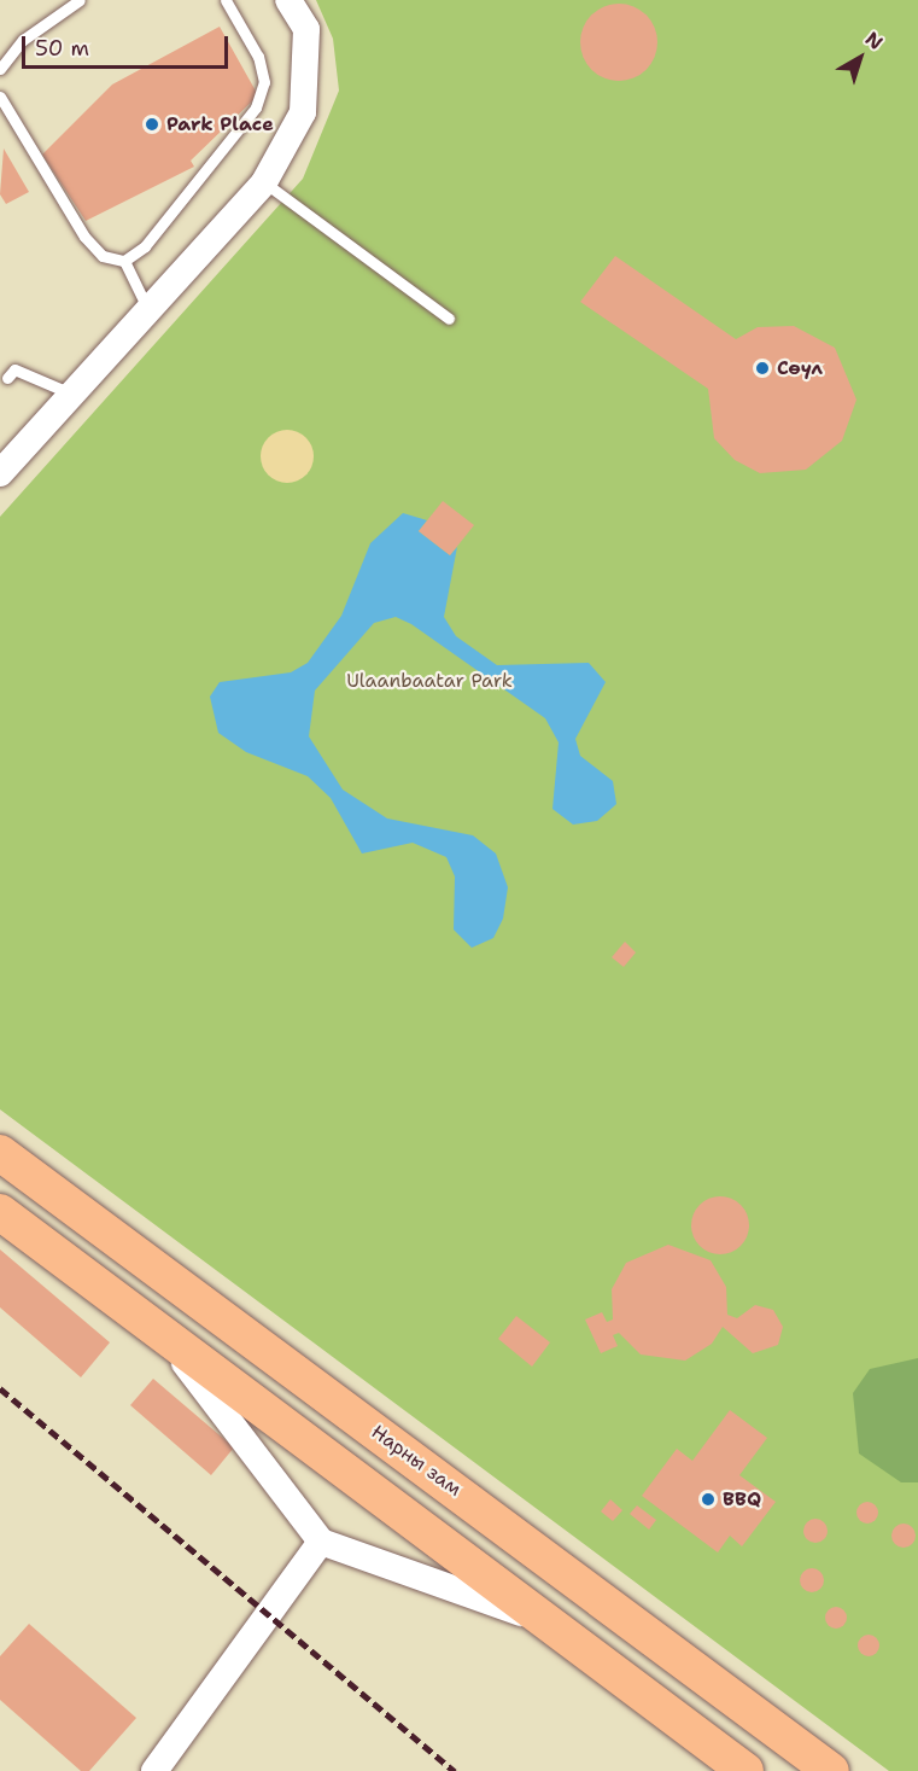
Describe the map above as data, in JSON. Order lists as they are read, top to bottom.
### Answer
{
  "streets": {
    "main road": ["Нарны зам"]
  },
  "parks": ["Ulaanbaatar Park"],
  "places": ["Park Place", "Сөүл", "BBQ"],
  "scale_bar": "50 m",
  "north": "top right"
}
